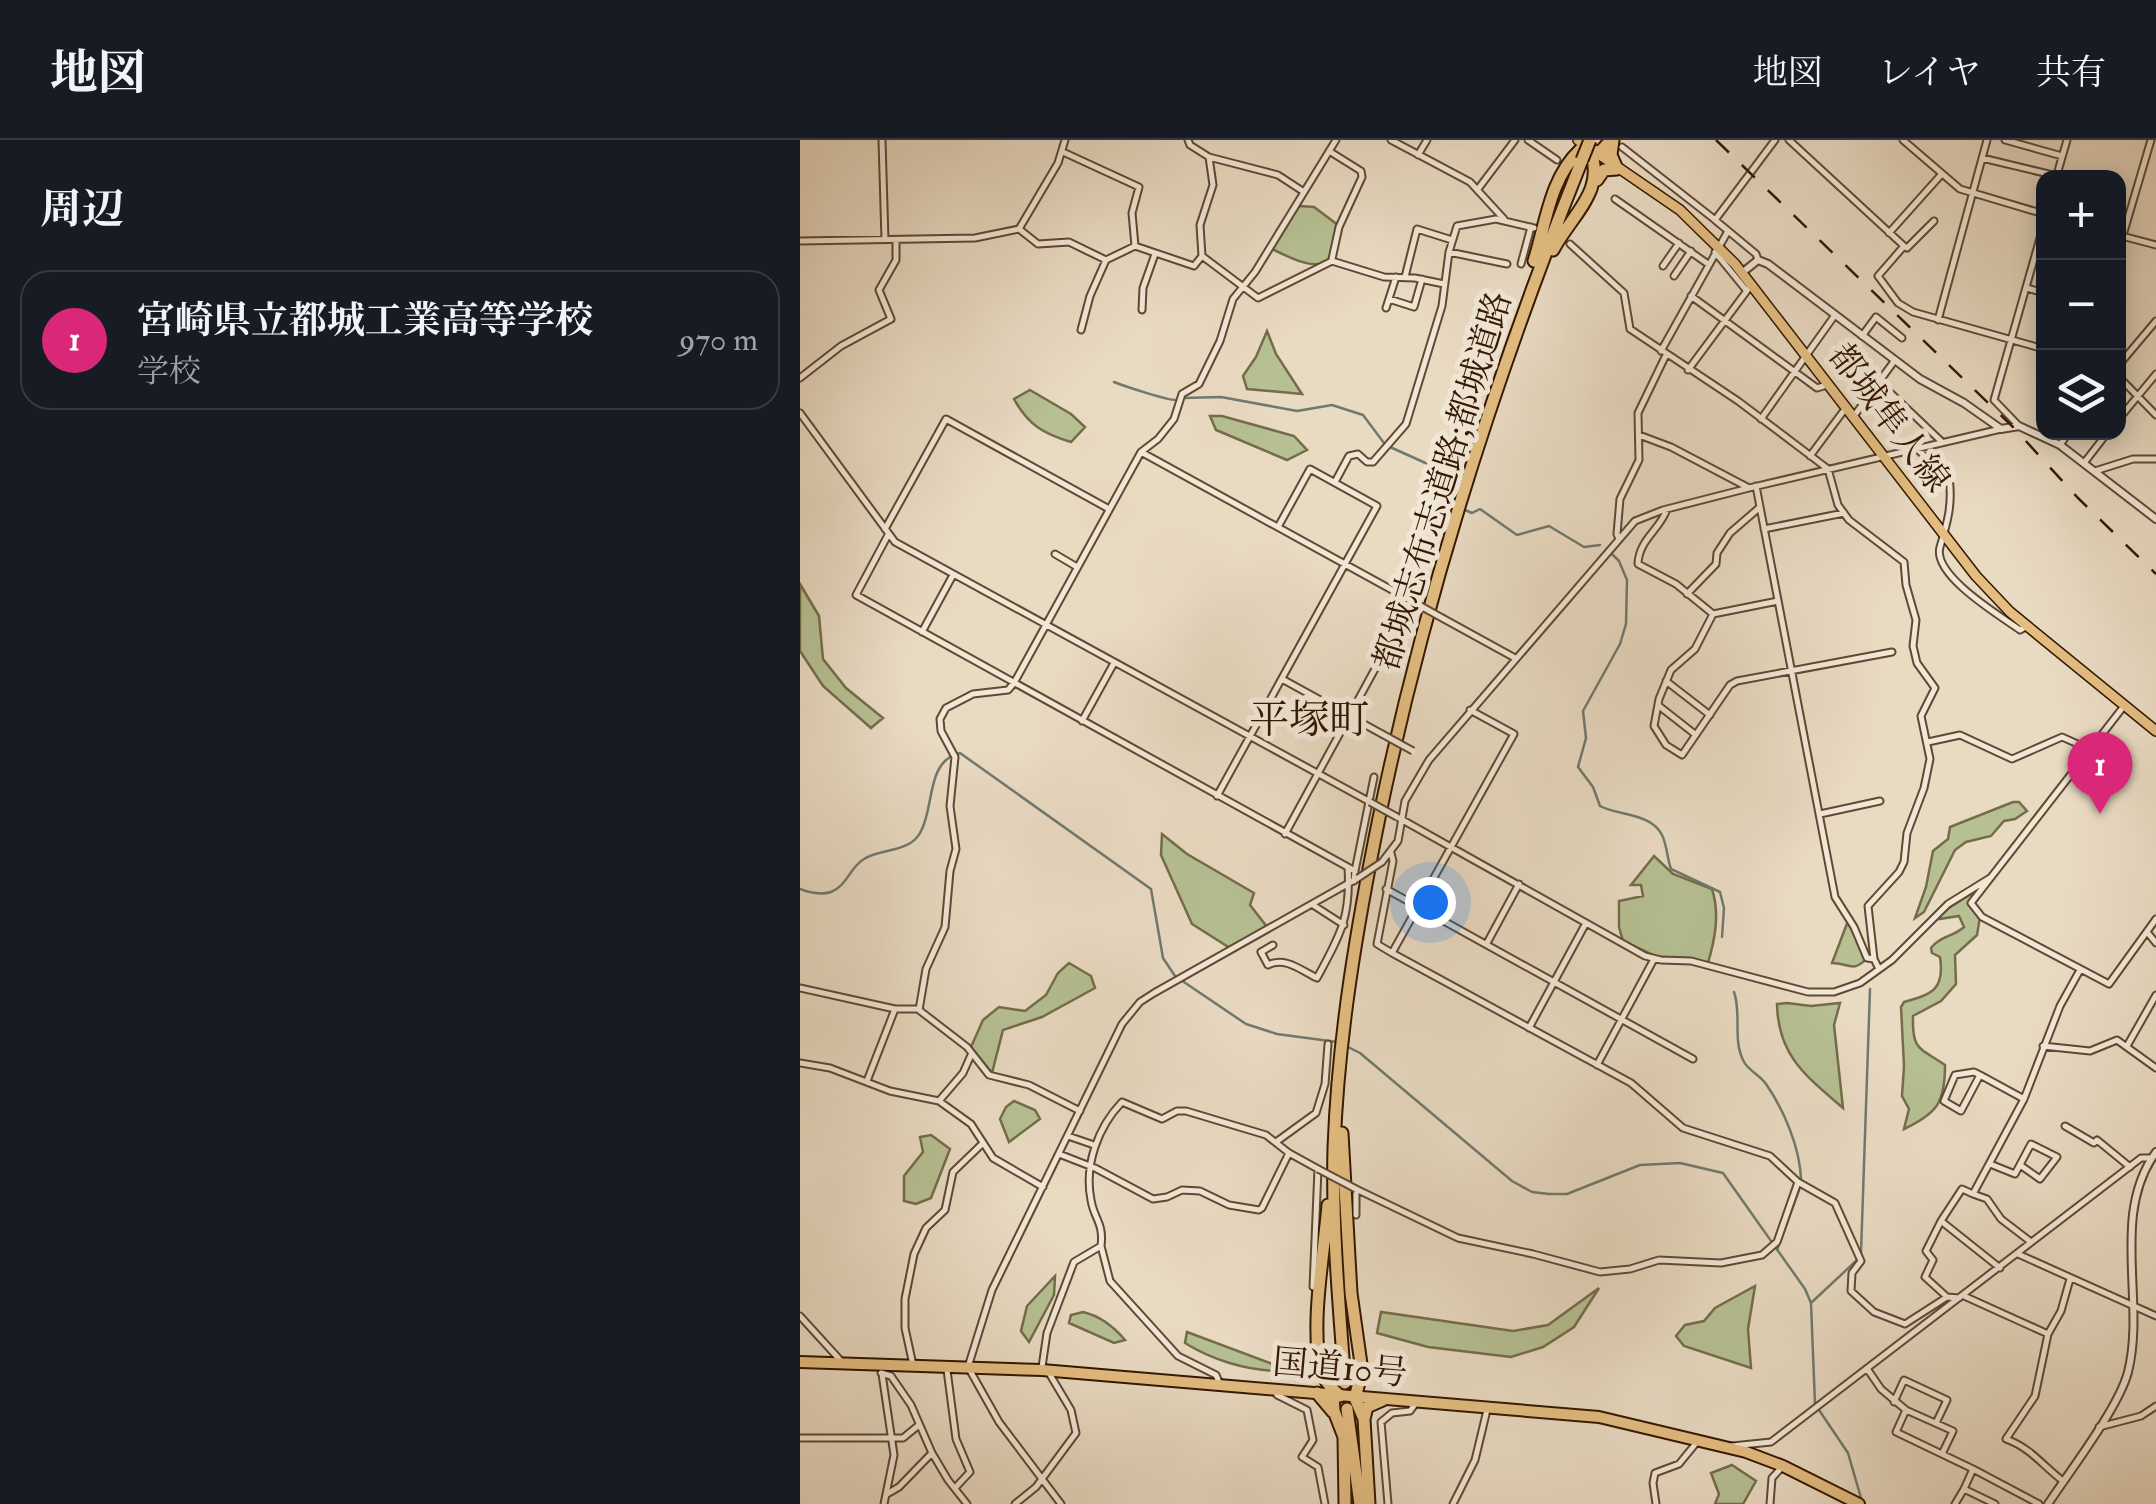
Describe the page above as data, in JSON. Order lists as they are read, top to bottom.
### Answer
{
  "streets": {
    "highway": ["都城志布志道路;都城道路", "国道10号"],
    "main road": ["都城隼人線"]
  },
  "crossings": [
    ["都城隼人線", "都城志布志道路;都城道路"]
  ],
  "districts": ["平塚町"],
  "page": {
    "header": "地図",
    "nav": ["地図", "レイヤ", "共有"],
    "heading": "周辺",
    "map_buttons": ["+", "−"],
    "list": [
      {
        "mark": "1",
        "name": "宮崎県立都城工業高等学校",
        "note": "学校",
        "value": "970 m"
      }
    ],
    "pins": "1"
  }
}
